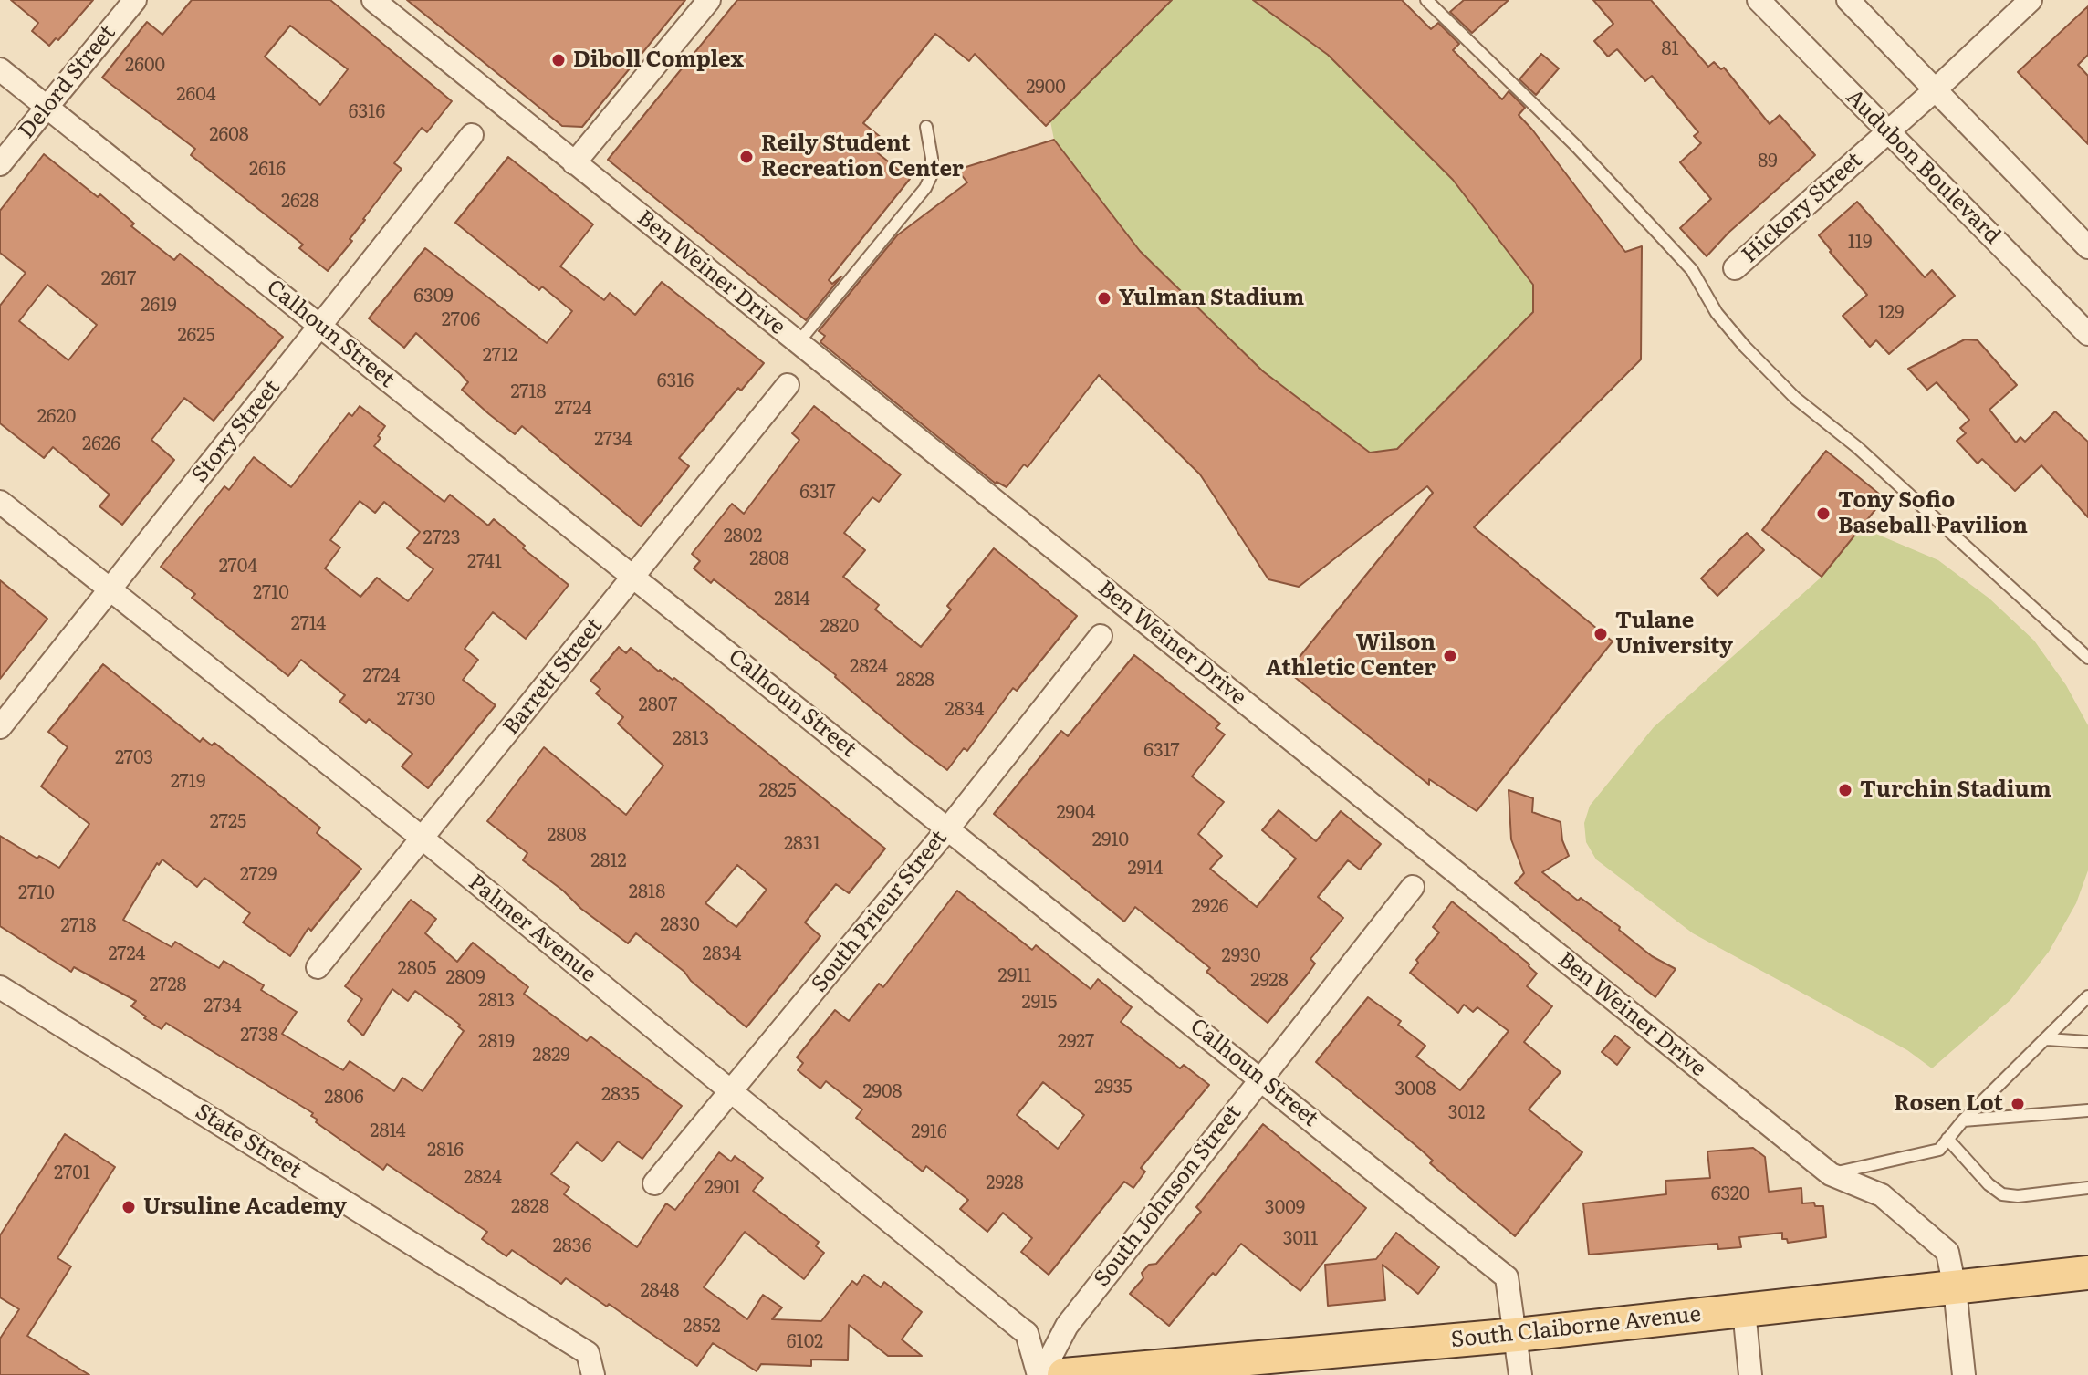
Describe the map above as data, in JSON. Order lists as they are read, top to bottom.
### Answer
{
  "streets": {
    "main road": ["South Claiborne Avenue"],
    "street": [
      "Delord Street",
      "Audubon Boulevard",
      "Hickory Street",
      "Ben Weiner Drive",
      "Calhoun Street",
      "Story Street",
      "Barrett Street",
      "South Prieur Street",
      "Palmer Avenue",
      "State Street",
      "South Johnson Street"
    ]
  },
  "crossings": [
    ["Delord Street", "Calhoun Street"],
    ["Audubon Boulevard", "Hickory Street"],
    ["Ben Weiner Drive", "South Claiborne Avenue"],
    ["Calhoun Street", "Story Street"],
    ["Calhoun Street", "Barrett Street"],
    ["Calhoun Street", "South Prieur Street"],
    ["Calhoun Street", "South Johnson Street"],
    ["Calhoun Street", "South Claiborne Avenue"],
    ["Story Street", "Palmer Avenue"],
    ["Barrett Street", "Palmer Avenue"],
    ["South Prieur Street", "Palmer Avenue"],
    ["Palmer Avenue", "South Johnson Street"]
  ],
  "places": [
    "Diboll Complex",
    "Reily Student Recreation Center",
    "Yulman Stadium",
    "Tony Sofio Baseball Pavilion",
    "Tulane University",
    "Wilson Athletic Center",
    "Turchin Stadium",
    "Rosen Lot",
    "Ursuline Academy"
  ],
  "house_numbers": [
    "81",
    "2600",
    "2900",
    "2604",
    "6316",
    "2608",
    "89",
    "2616",
    "2628",
    "119",
    "2617",
    "6309",
    "2619",
    "129",
    "2706",
    "2625",
    "2712",
    "6316",
    "2718",
    "2724",
    "2620",
    "2734",
    "2626",
    "6317",
    "2802",
    "2723",
    "2808",
    "2741",
    "2704",
    "2710",
    "2814",
    "2714",
    "2820",
    "2824",
    "2724",
    "2828",
    "2730",
    "2807",
    "2834",
    "2813",
    "6317",
    "2703",
    "2719",
    "2825",
    "2904",
    "2725",
    "2808",
    "2910",
    "2831",
    "2812",
    "2914",
    "2729",
    "2818",
    "2710",
    "2926",
    "2830",
    "2718",
    "2724",
    "2834",
    "2930",
    "2805",
    "2911",
    "2809",
    "2928",
    "2728",
    "2813",
    "2915",
    "2734",
    "2738",
    "2819",
    "2927",
    "2829",
    "2935",
    "3008",
    "2908",
    "2835",
    "2806",
    "3012",
    "2814",
    "2916",
    "2816",
    "2701",
    "2824",
    "2928",
    "2901",
    "6320",
    "2828",
    "3009",
    "3011",
    "2836",
    "2848",
    "2852",
    "6102"
  ]
}
